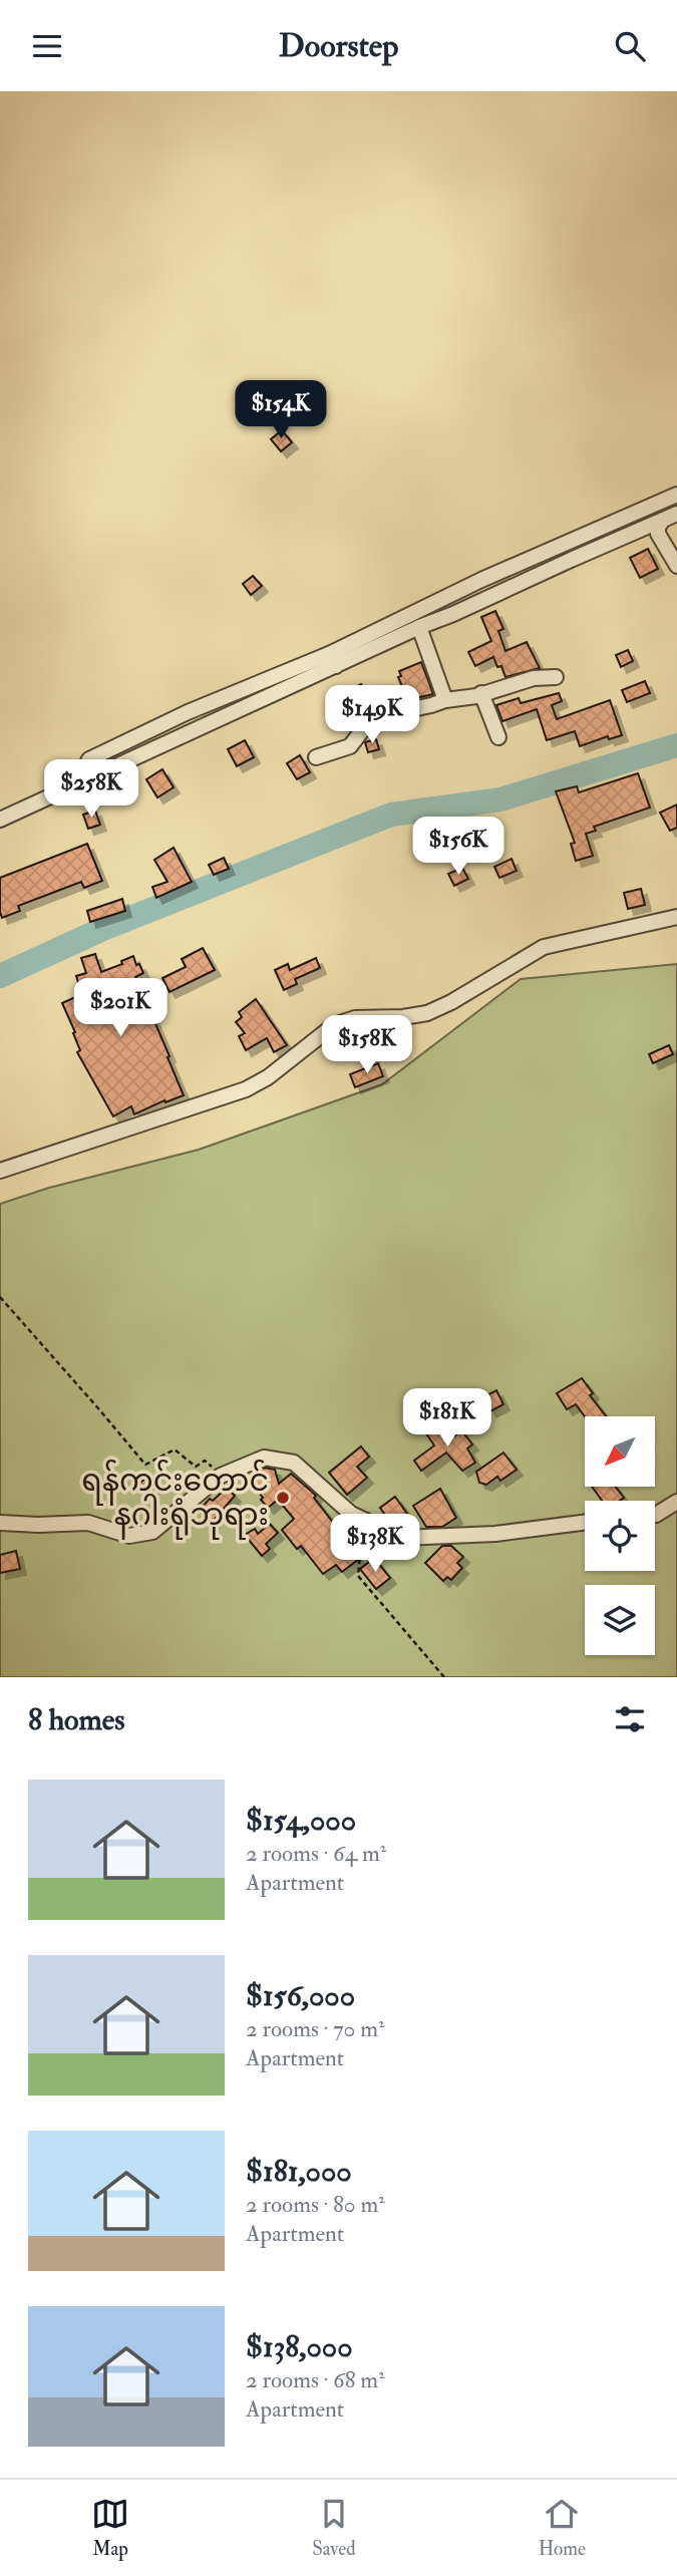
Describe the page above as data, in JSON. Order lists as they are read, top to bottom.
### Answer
{
  "places": ["ရန်ကင်းတောင် နဂါးရုံဘုရား"],
  "north": "bottom left",
  "page": {
    "header": "Doorstep",
    "price": [
      "$154K",
      "$149K",
      "$258K",
      "$156K",
      "$201K",
      "$158K",
      "$181K",
      "$138K"
    ],
    "heading": "8 homes",
    "list": [
      {
        "name": "$154,000",
        "note": "2 rooms · 64 m² · Apartment"
      },
      {
        "name": "$156,000",
        "note": "2 rooms · 70 m² · Apartment"
      },
      {
        "name": "$181,000",
        "note": "2 rooms · 80 m² · Apartment"
      },
      {
        "name": "$138,000",
        "note": "2 rooms · 68 m² · Apartment"
      }
    ],
    "tabs": ["Map", "Saved", "Home"]
  }
}
